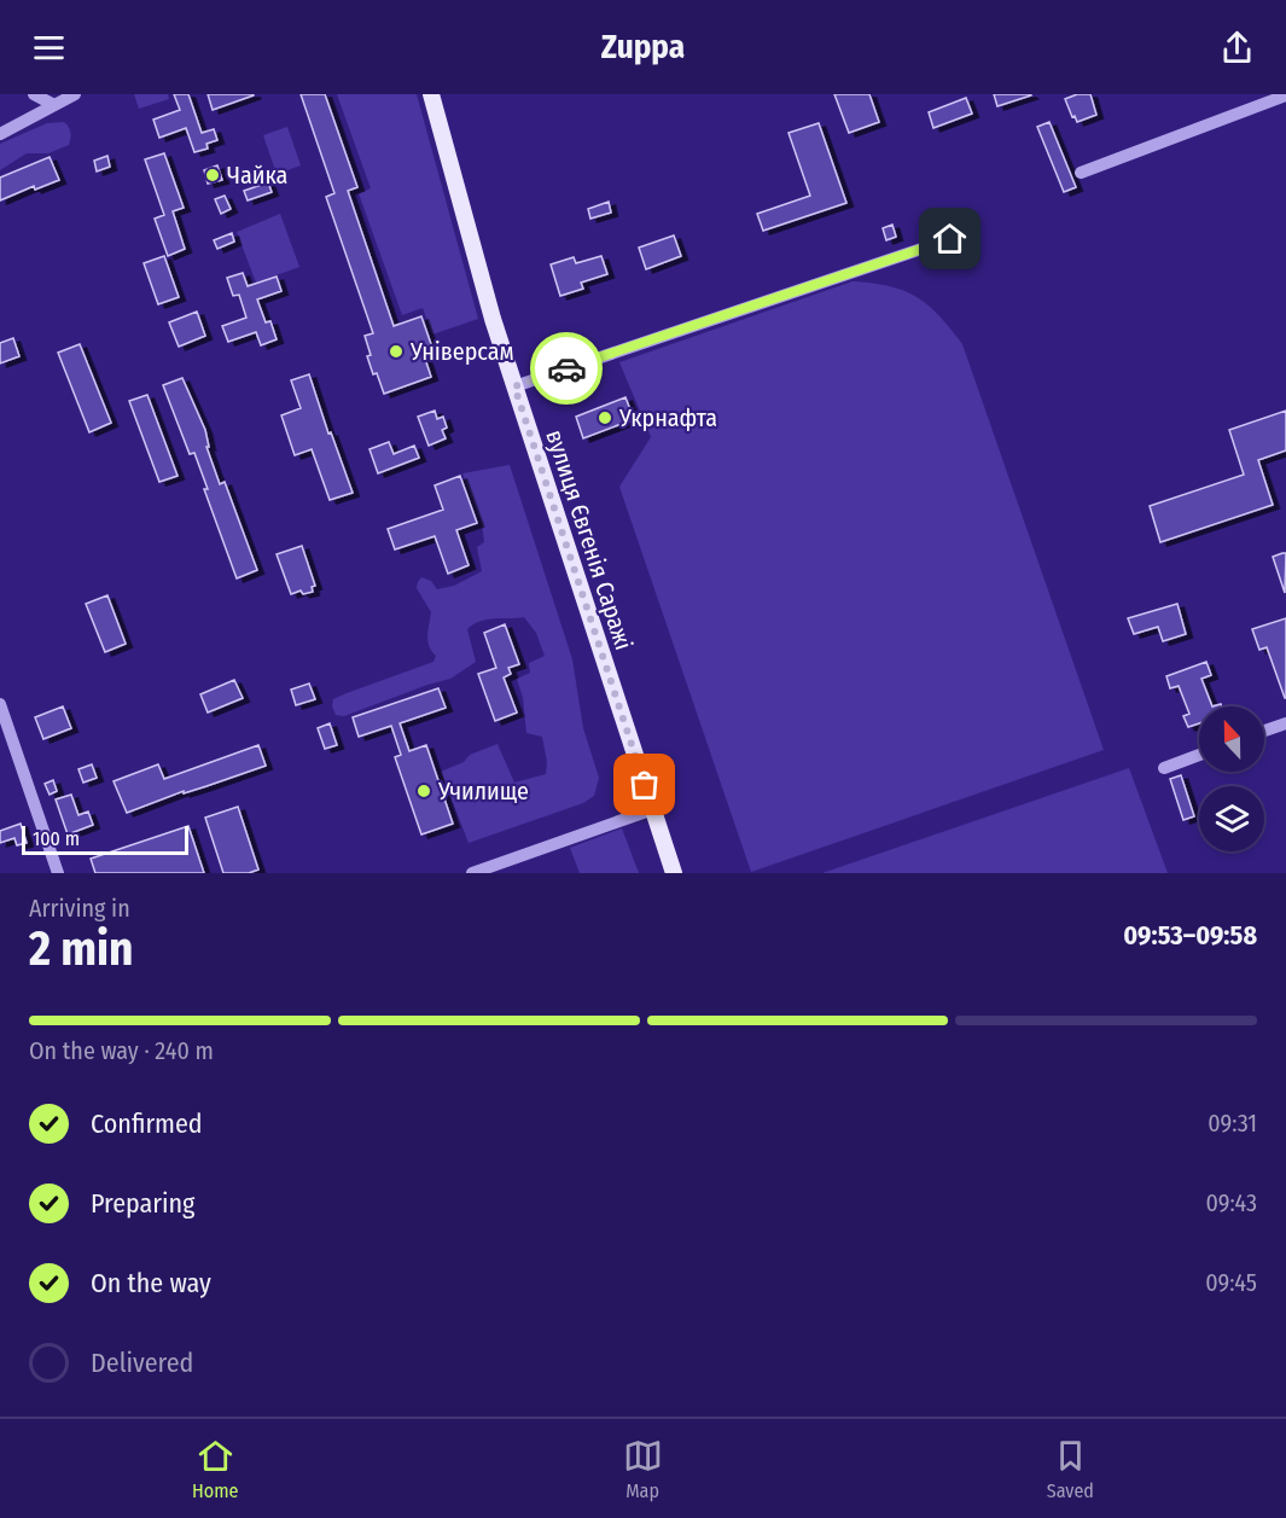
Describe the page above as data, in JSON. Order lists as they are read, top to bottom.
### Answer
{
  "streets": {
    "main road": ["вулиця Євгенія Саражі"]
  },
  "places": [
    "Чайка",
    "Універсам",
    "Укрнафта",
    "Училище"
  ],
  "scale_bar": "100 m",
  "north": "top",
  "page": {
    "header": "Zuppa",
    "scale": "100 m",
    "heading": ["2 min", "Arriving in", "09:53–09:58"],
    "bar": "On the way · 240 m",
    "list": [
      ["Confirmed", "09:31"],
      ["Preparing", "09:43"],
      ["On the way", "09:45"],
      "Delivered"
    ],
    "tabs": ["Home", "Map", "Saved"]
  }
}
